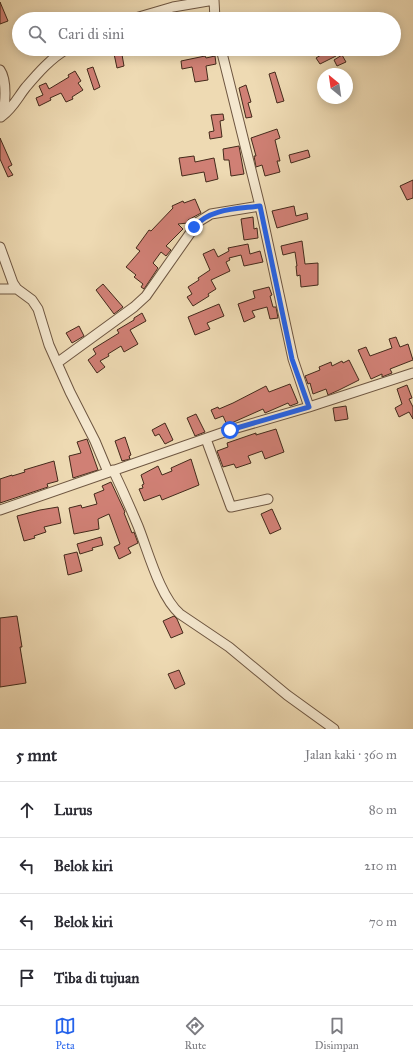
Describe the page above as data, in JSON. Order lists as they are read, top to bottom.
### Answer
{
  "north": "top left",
  "page": {
    "search": "Cari di sini",
    "heading": ["5 mnt", "Jalan kaki · 360 m"],
    "list": [
      ["Lurus", "80 m"],
      ["Belok kiri", "210 m"],
      ["Belok kiri", "70 m"],
      "Tiba di tujuan"
    ],
    "nav": ["Peta", "Rute", "Disimpan"]
  }
}
